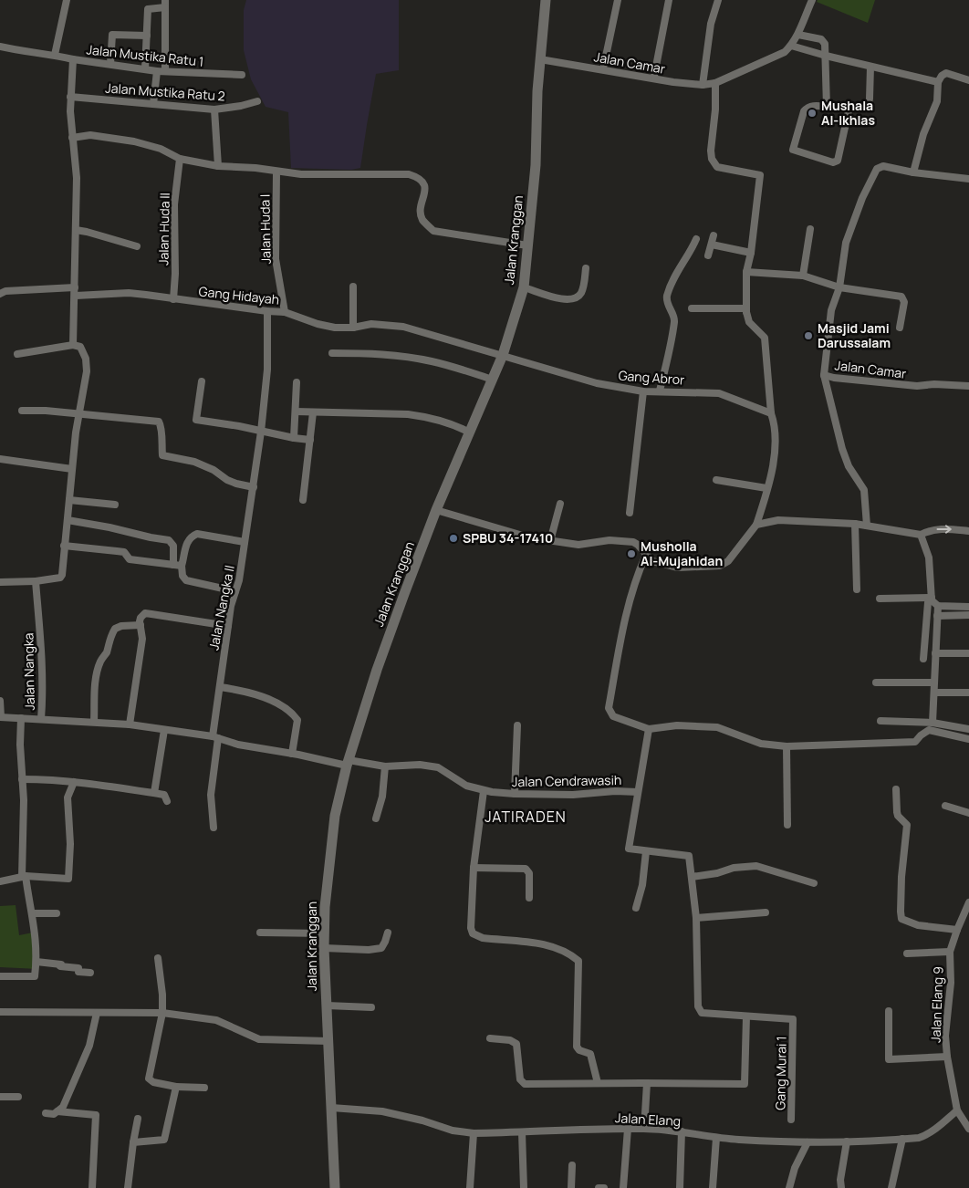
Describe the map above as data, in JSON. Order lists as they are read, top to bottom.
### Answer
{
  "streets": {
    "main road": ["Jalan Kranggan"],
    "street": [
      "Jalan Mustika Ratu 1",
      "Jalan Camar",
      "Jalan Mustika Ratu 2",
      "Jalan Huda II",
      "Jalan Huda I",
      "Gang Hidayah",
      "Gang Abror",
      "Jalan Nangka II",
      "Jalan Nangka",
      "Jalan Cendrawasih",
      "Jalan Elang 9",
      "Gang Murai 1",
      "Jalan Elang"
    ]
  },
  "crossings": [
    ["Jalan Camar", "Jalan Kranggan"],
    ["Jalan Huda II", "Gang Hidayah"],
    ["Jalan Huda I", "Gang Hidayah"],
    ["Jalan Kranggan", "Gang Hidayah"],
    ["Jalan Kranggan", "Gang Abror"],
    ["Jalan Kranggan", "Jalan Nangka"],
    ["Jalan Kranggan", "Jalan Cendrawasih"],
    ["Jalan Kranggan", "Jalan Elang"],
    ["Gang Hidayah", "Gang Abror"],
    ["Gang Hidayah", "Jalan Nangka II"],
    ["Jalan Nangka II", "Jalan Nangka"],
    ["Jalan Nangka", "Jalan Cendrawasih"],
    ["Jalan Cendrawasih", "Gang Murai 1"],
    ["Jalan Elang 9", "Jalan Elang"]
  ],
  "districts": ["JATIRADEN"],
  "places": [
    "Mushala Al-Ikhlas",
    "Masjid Jami Darussalam",
    "SPBU 34-17410",
    "Musholla Al-Mujahidan"
  ]
}
